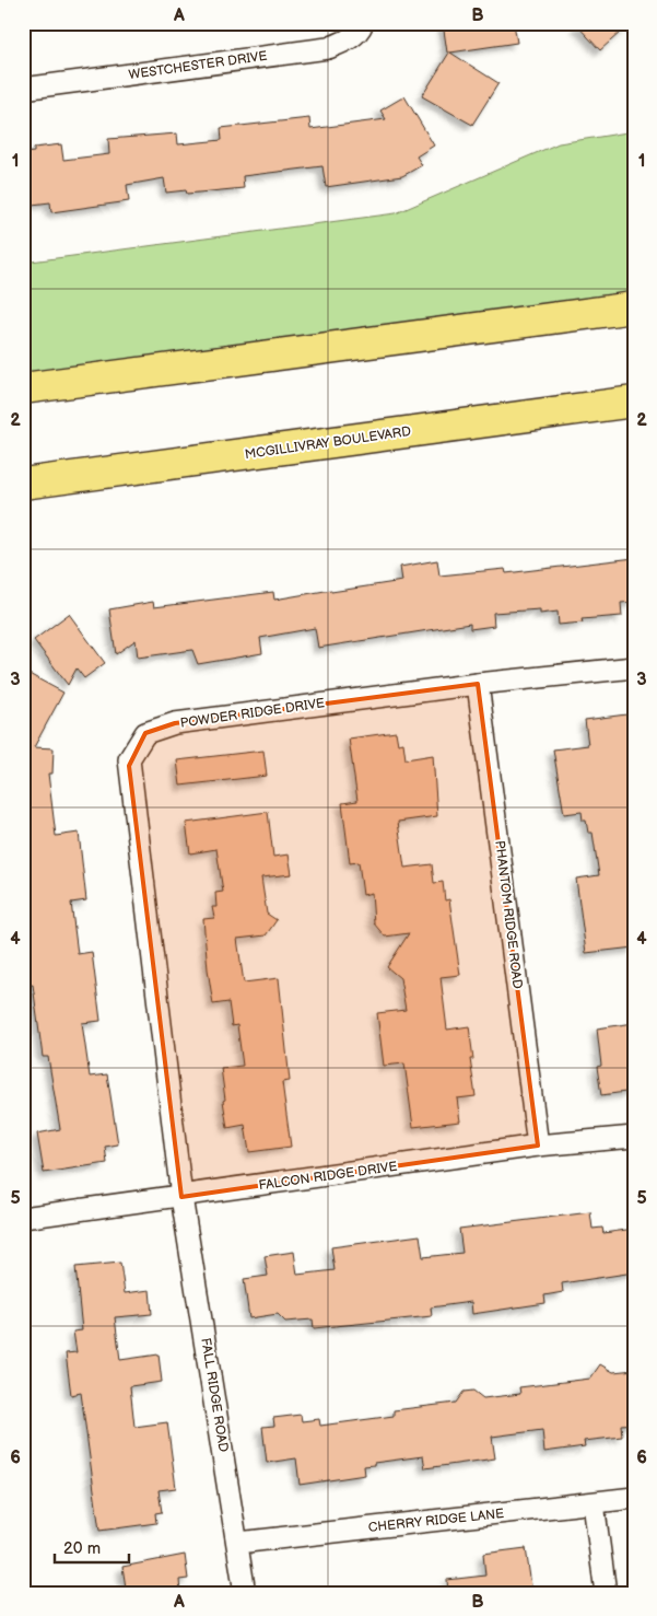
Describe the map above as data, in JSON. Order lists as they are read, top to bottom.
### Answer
{
  "streets": {
    "main road": ["MCGILLIVRAY BOULEVARD"],
    "street": [
      "WESTCHESTER DRIVE",
      "POWDER RIDGE DRIVE",
      "PHANTOM RIDGE ROAD",
      "FALCON RIDGE DRIVE",
      "FALL RIDGE ROAD",
      "CHERRY RIDGE LANE"
    ]
  },
  "crossings": [
    ["POWDER RIDGE DRIVE", "PHANTOM RIDGE ROAD"],
    ["POWDER RIDGE DRIVE", "FALCON RIDGE DRIVE"],
    ["POWDER RIDGE DRIVE", "FALL RIDGE ROAD"],
    ["PHANTOM RIDGE ROAD", "FALCON RIDGE DRIVE"],
    ["FALCON RIDGE DRIVE", "FALL RIDGE ROAD"],
    ["FALL RIDGE ROAD", "CHERRY RIDGE LANE"]
  ],
  "scale_bar": "20 m",
  "grid": {
    "columns": ["A", "B"],
    "rows": [
      "1",
      "2",
      "3",
      "4",
      "5",
      "6"
    ]
  }
}
